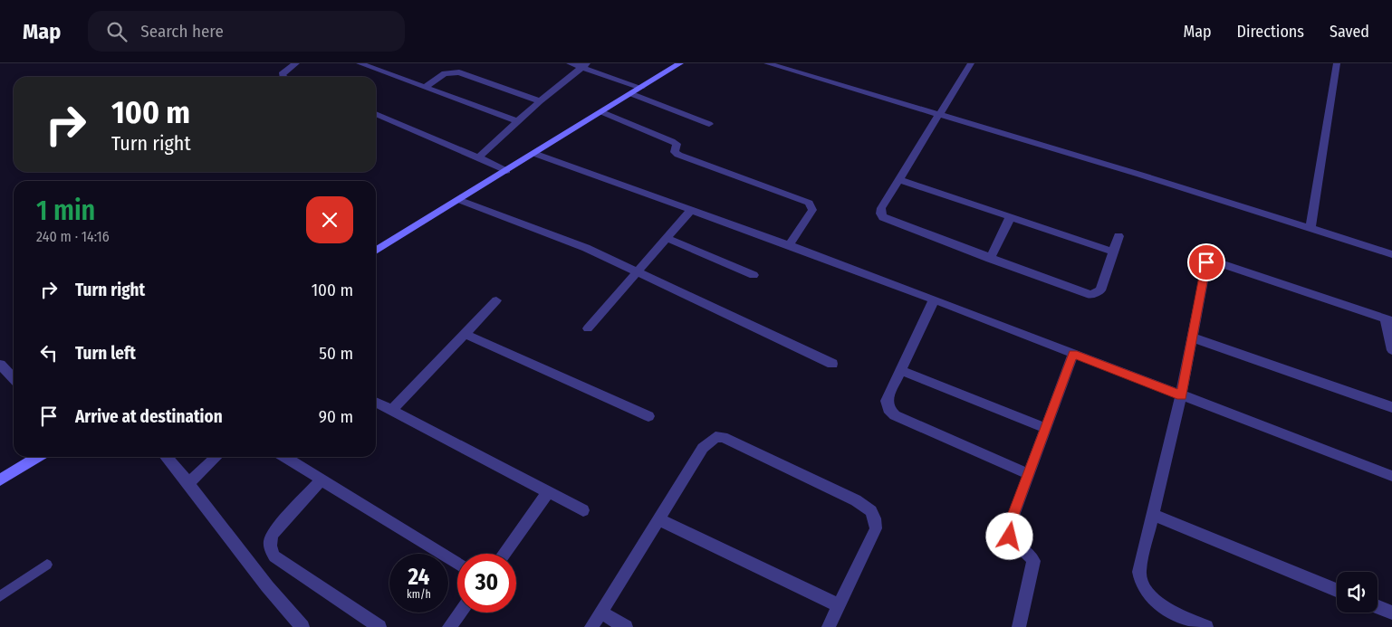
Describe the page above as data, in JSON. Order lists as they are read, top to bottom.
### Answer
{
  "page": {
    "header": "Map",
    "search": "Search here",
    "nav": ["Map", "Directions", "Saved"],
    "turn": ["100 m", "Turn right"],
    "heading": ["1 min", "240 m · 14:16"],
    "list": [
      {
        "name": "Turn right",
        "value": "100 m"
      },
      {
        "name": "Turn left",
        "value": "50 m"
      },
      {
        "name": "Arrive at destination",
        "value": "90 m"
      }
    ],
    "speed": "24 km/h",
    "limit": "30"
  }
}
